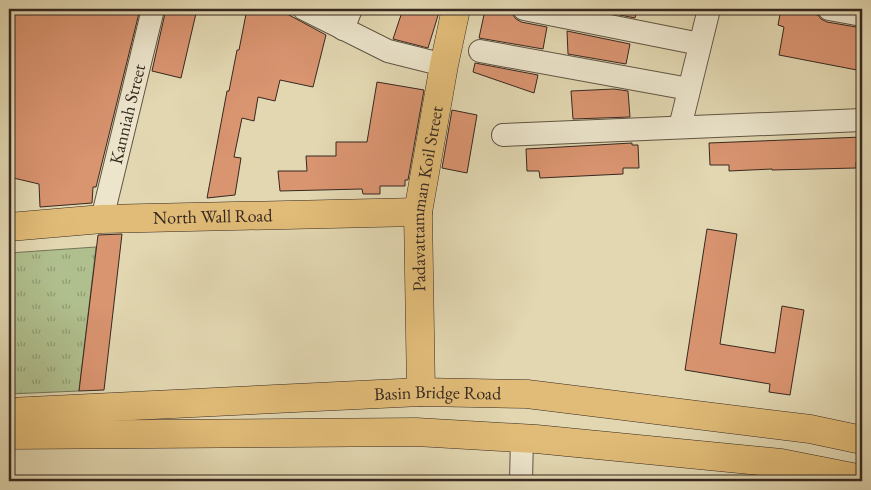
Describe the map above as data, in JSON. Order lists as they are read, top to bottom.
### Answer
{
  "streets": {
    "main road": ["Padavattamman Koil Street", "North Wall Road", "Basin Bridge Road"],
    "street": ["Kanniah Street"]
  },
  "crossings": [
    ["Kanniah Street", "North Wall Road"],
    ["Padavattamman Koil Street", "North Wall Road"],
    ["Padavattamman Koil Street", "Basin Bridge Road"]
  ]
}
